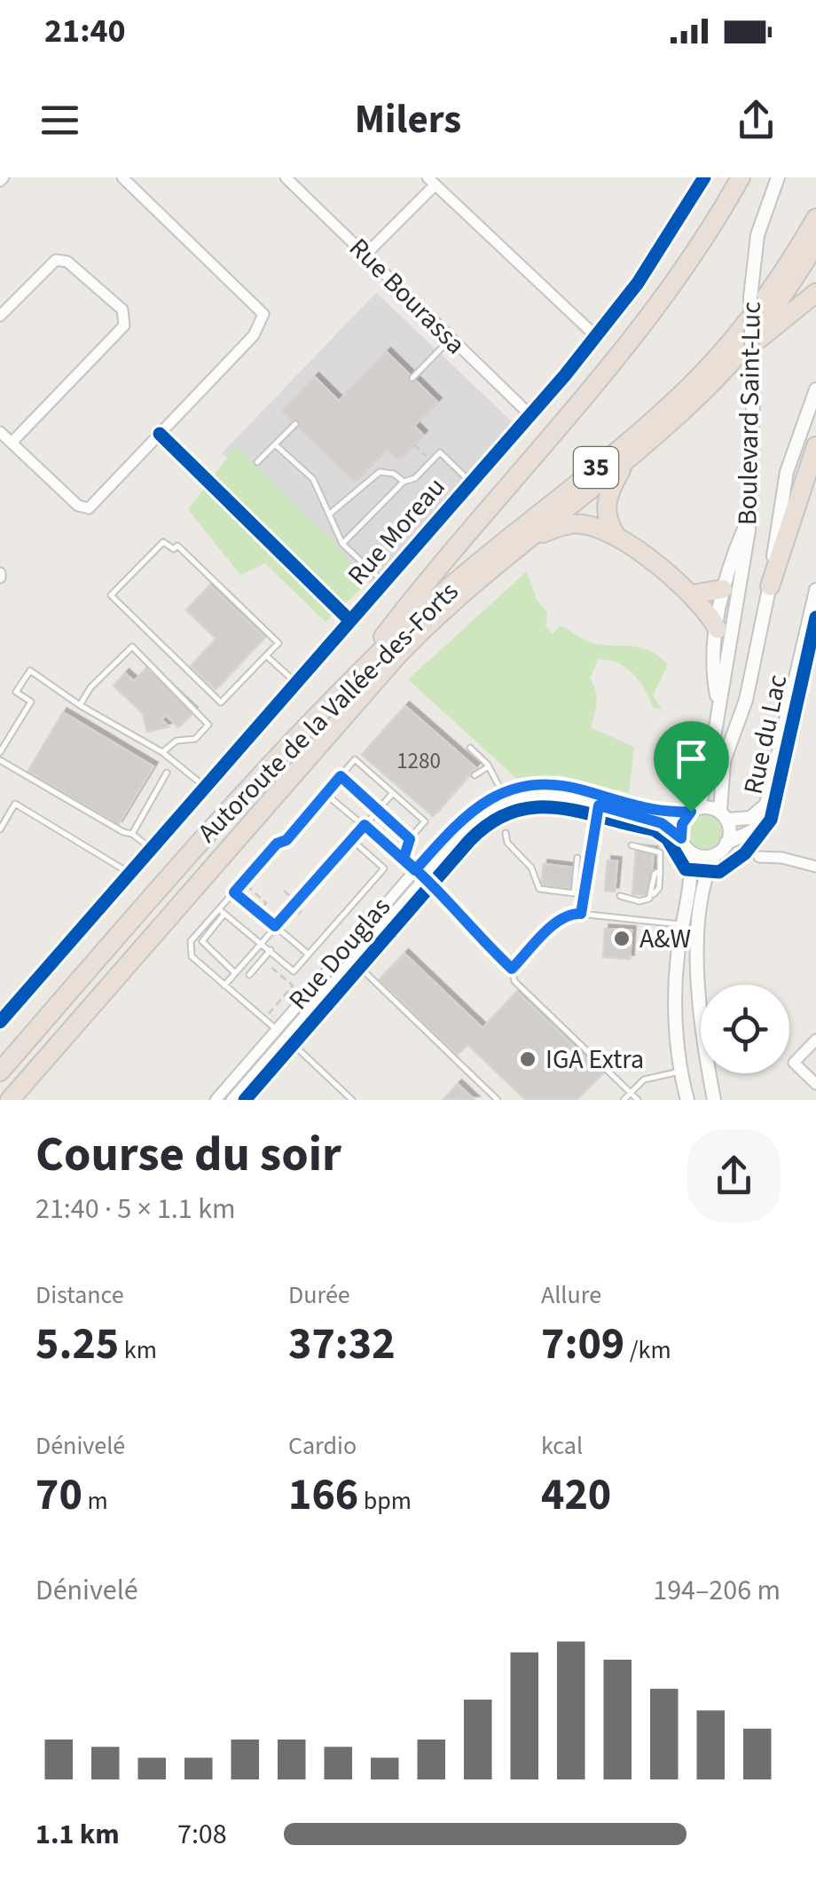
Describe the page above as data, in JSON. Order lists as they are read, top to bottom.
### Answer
{
  "streets": {
    "highway": ["35", "Autoroute de la Vallée-des-Forts"],
    "street": [
      "Rue Bourassa",
      "Boulevard Saint-Luc",
      "Rue Moreau",
      "Rue Douglas"
    ],
    "cycle path": ["Rue du Lac"]
  },
  "crossings": [
    ["Rue Bourassa", "Rue Moreau"],
    ["Boulevard Saint-Luc", "Rue Douglas"]
  ],
  "places": ["A&W", "IGA Extra"],
  "house_numbers": ["1280"],
  "page": {
    "status": "21:40",
    "header": "Milers",
    "heading": ["Course du soir", "21:40 · 5 × 1.1 km"],
    "stats": [
      ["Distance", "5.25 km"],
      ["Durée", "37:32"],
      ["Allure", "7:09 /km"],
      ["Dénivelé", "70 m"],
      ["Cardio", "166 bpm"],
      ["kcal", "420"]
    ],
    "chart": ["Dénivelé", "194–206 m"],
    "list": [
      {
        "name": "1.1 km",
        "note": "7:08"
      }
    ]
  }
}
